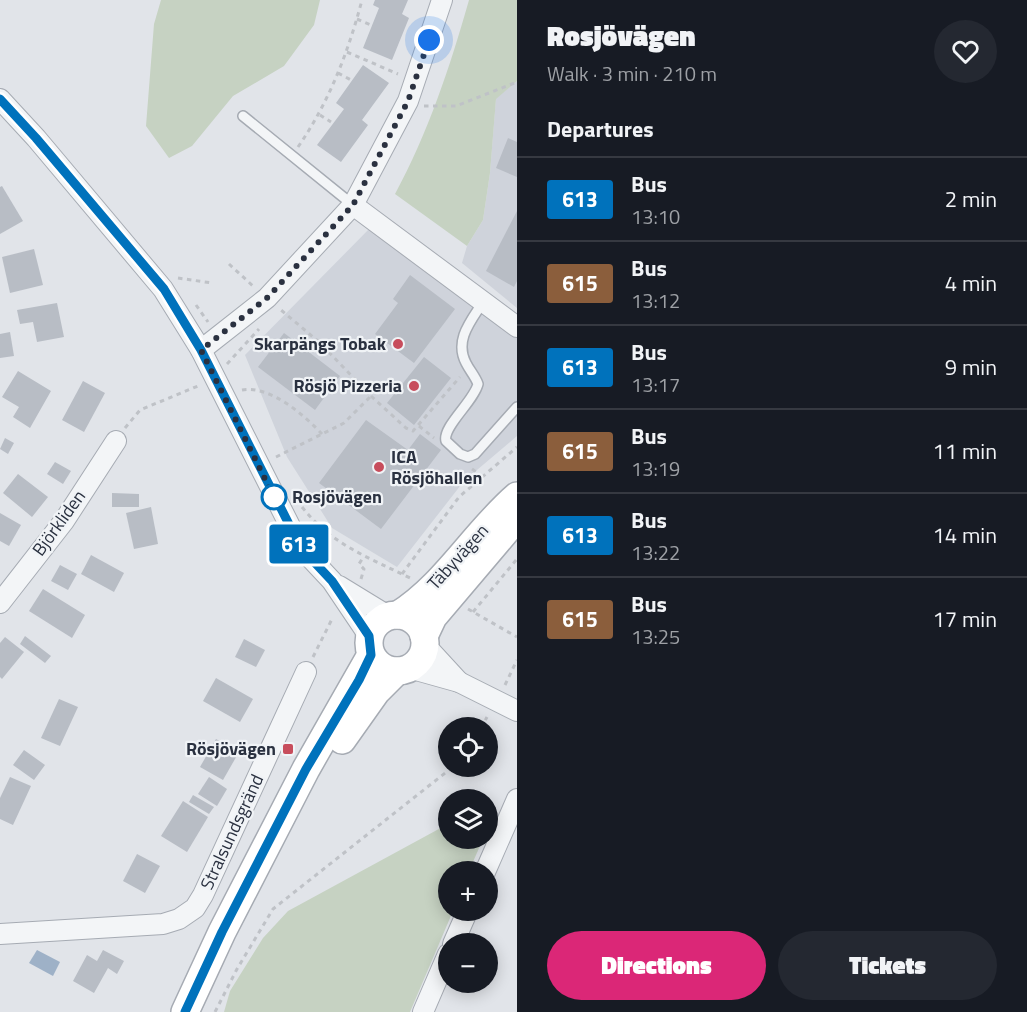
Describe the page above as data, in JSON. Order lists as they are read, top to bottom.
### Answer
{
  "streets": {
    "main road": ["Täbyvägen"],
    "street": ["Björkliden", "Stralsundsgränd"]
  },
  "places": {
    "other": [
      "Skarpängs Tobak",
      "Rösjö Pizzeria",
      "ICA Rösjöhallen",
      "Rosjövägen"
    ],
    "transit": ["Rösjövägen"]
  },
  "lines": ["bus line 613"],
  "page": {
    "on_map": "613",
    "heading": [
      ["Rosjövägen", "Walk · 3 min · 210 m"],
      "Departures"
    ],
    "list": [
      {
        "mark": "613",
        "name": "Bus",
        "note": "13:10",
        "value": "2 min"
      },
      {
        "mark": "615",
        "name": "Bus",
        "note": "13:12",
        "value": "4 min"
      },
      {
        "mark": "613",
        "name": "Bus",
        "note": "13:17",
        "value": "9 min"
      },
      {
        "mark": "615",
        "name": "Bus",
        "note": "13:19",
        "value": "11 min"
      },
      {
        "mark": "613",
        "name": "Bus",
        "note": "13:22",
        "value": "14 min"
      },
      {
        "mark": "615",
        "name": "Bus",
        "note": "13:25",
        "value": "17 min"
      }
    ],
    "map_buttons": ["+", "−"],
    "buttons": ["Directions", "Tickets"]
  }
}
